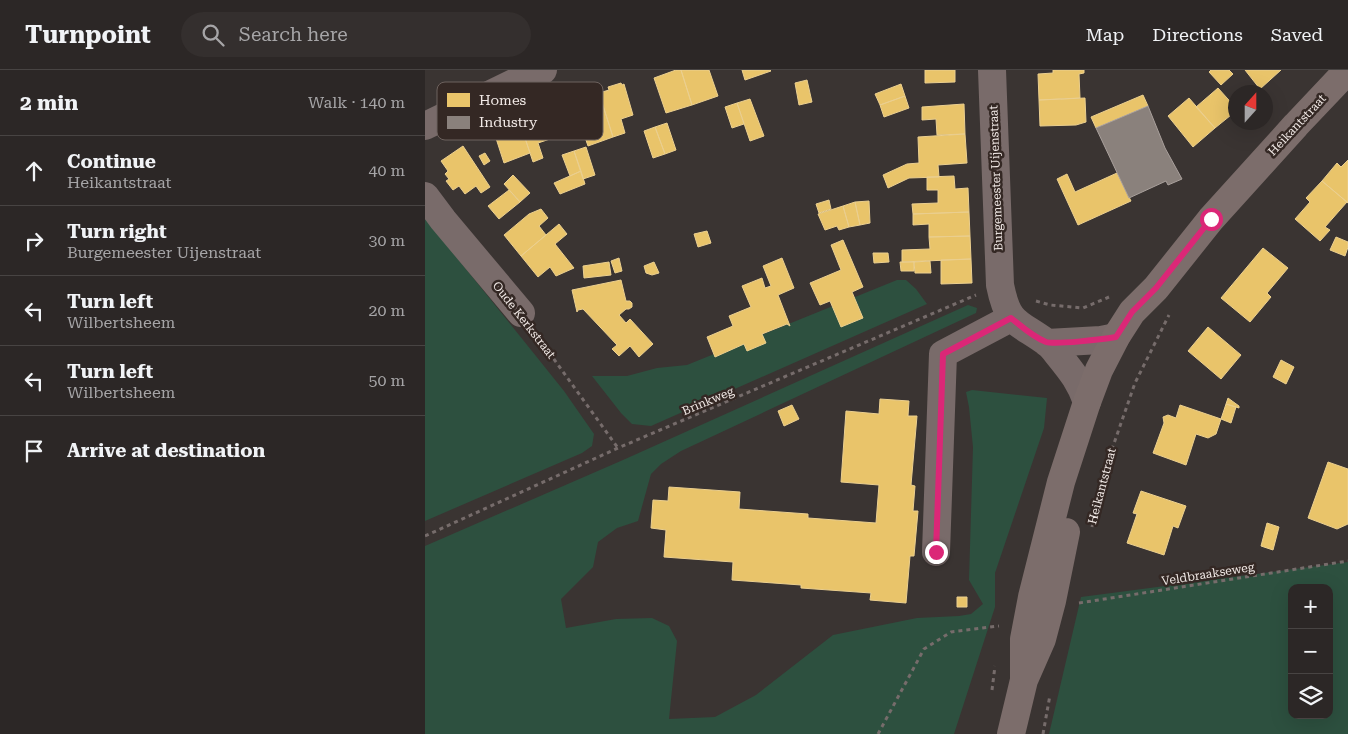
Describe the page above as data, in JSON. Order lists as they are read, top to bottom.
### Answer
{
  "streets": {
    "street": ["Heikantstraat", "Burgemeester Uijenstraat", "Oude Kerkstraat"],
    "path": ["Brinkweg", "Veldbraakseweg"]
  },
  "crossings": [
    ["Burgemeester Uijenstraat", "Brinkweg"],
    ["Oude Kerkstraat", "Brinkweg"]
  ],
  "legend": ["Homes", "Industry"],
  "north": "top",
  "page": {
    "header": "Turnpoint",
    "search": "Search here",
    "nav": ["Map", "Directions", "Saved"],
    "heading": ["2 min", "Walk · 140 m"],
    "list": [
      ["Continue", "Heikantstraat", "40 m"],
      ["Turn right", "Burgemeester Uijenstraat", "30 m"],
      ["Turn left", "Wilbertsheem", "20 m"],
      ["Turn left", "Wilbertsheem", "50 m"],
      "Arrive at destination"
    ],
    "map_buttons": ["+", "−"]
  }
}
